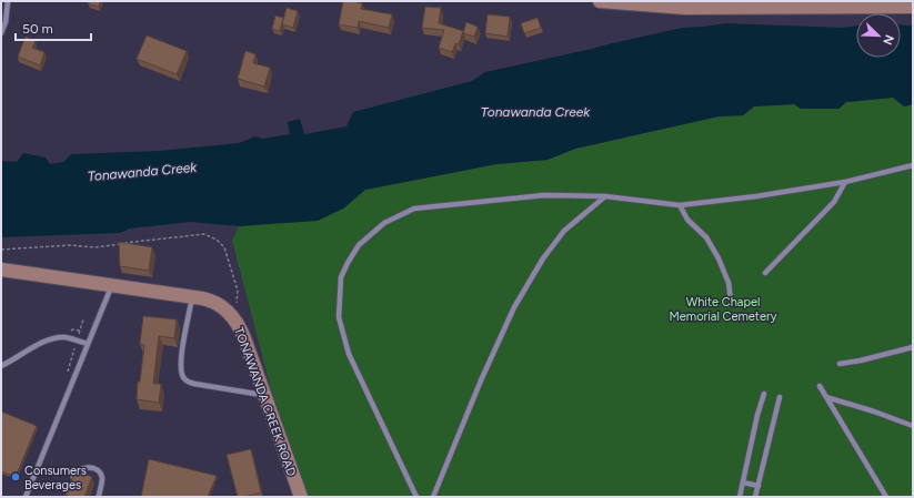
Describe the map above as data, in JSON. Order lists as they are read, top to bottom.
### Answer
{
  "streets": {
    "street": ["TONAWANDA CREEK ROAD"]
  },
  "water": ["Tonawanda Creek"],
  "parks": ["White Chapel Memorial Cemetery"],
  "places": ["Consumers Beverages"],
  "scale_bar": "50 m",
  "north": "bottom right"
}
